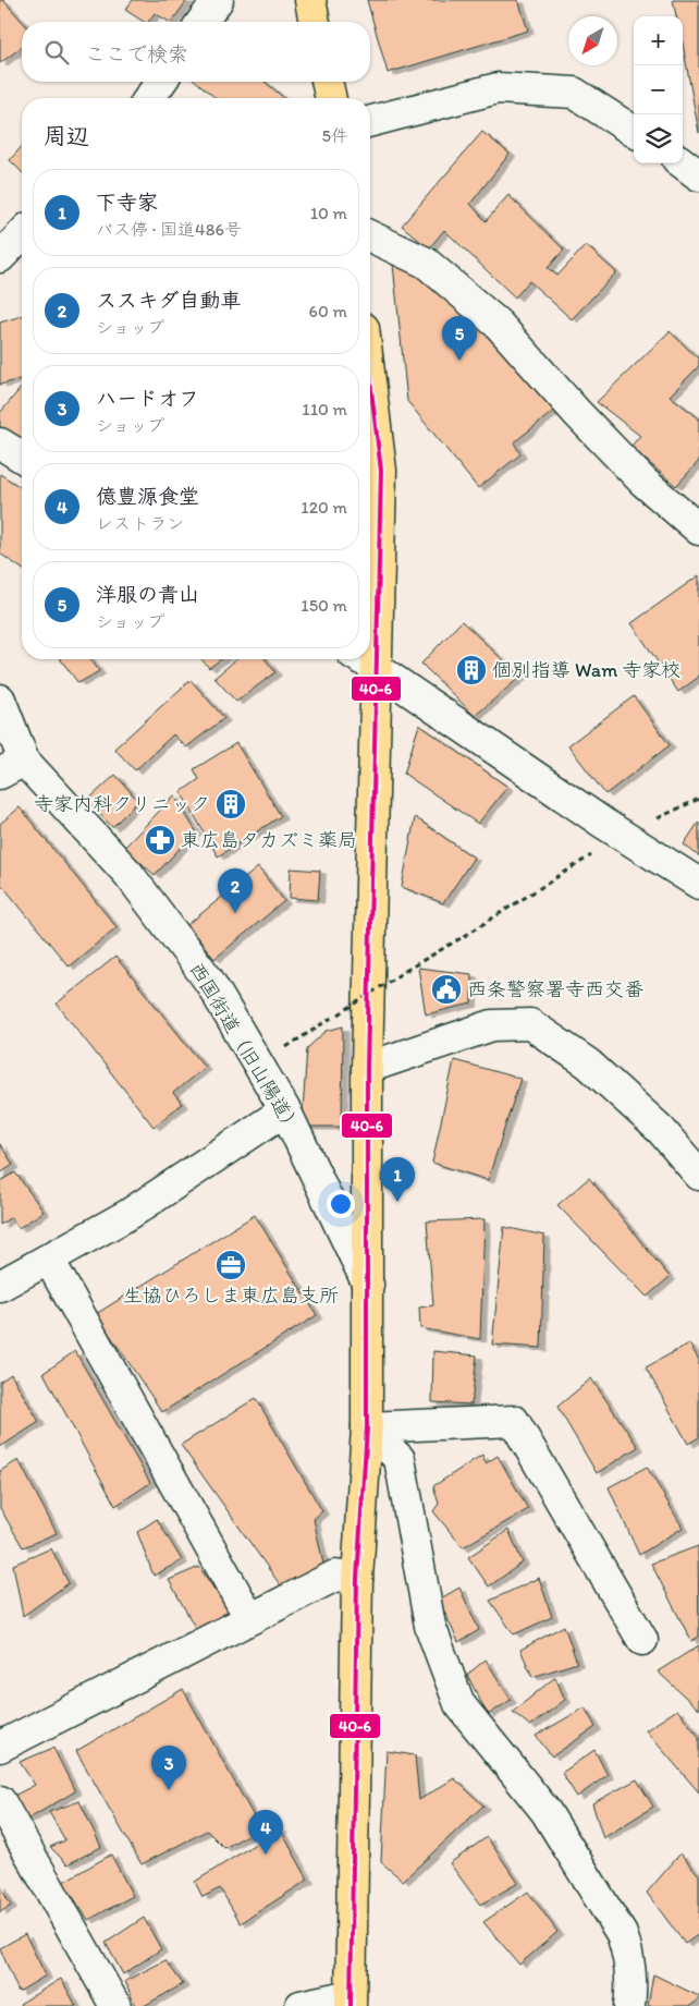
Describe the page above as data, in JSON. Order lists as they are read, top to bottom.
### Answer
{
  "streets": {
    "street": ["西国街道（旧山陽道）"]
  },
  "places": {
    "building": ["個別指導 Wam 寺家校", "寺家内科クリニック"],
    "pharmacy": ["東広島タカズミ薬局"],
    "public building": ["西条警察署寺西交番"],
    "office": ["生協ひろしま東広島支所"]
  },
  "lines": ["transit line 40-6"],
  "north": "bottom left",
  "page": {
    "map_buttons": ["+", "−"],
    "search": "ここで検索",
    "heading": ["周辺", "5件"],
    "list": [
      {
        "mark": "1",
        "name": "下寺家",
        "note": "バス停 · 国道486号",
        "value": "10 m"
      },
      {
        "mark": "2",
        "name": "ススキダ自動車",
        "note": "ショップ",
        "value": "60 m"
      },
      {
        "mark": "3",
        "name": "ハードオフ",
        "note": "ショップ",
        "value": "110 m"
      },
      {
        "mark": "4",
        "name": "億豊源食堂",
        "note": "レストラン",
        "value": "120 m"
      },
      {
        "mark": "5",
        "name": "洋服の青山",
        "note": "ショップ",
        "value": "150 m"
      }
    ],
    "pins": [
      "5",
      "2",
      "1",
      "3",
      "4"
    ]
  }
}
